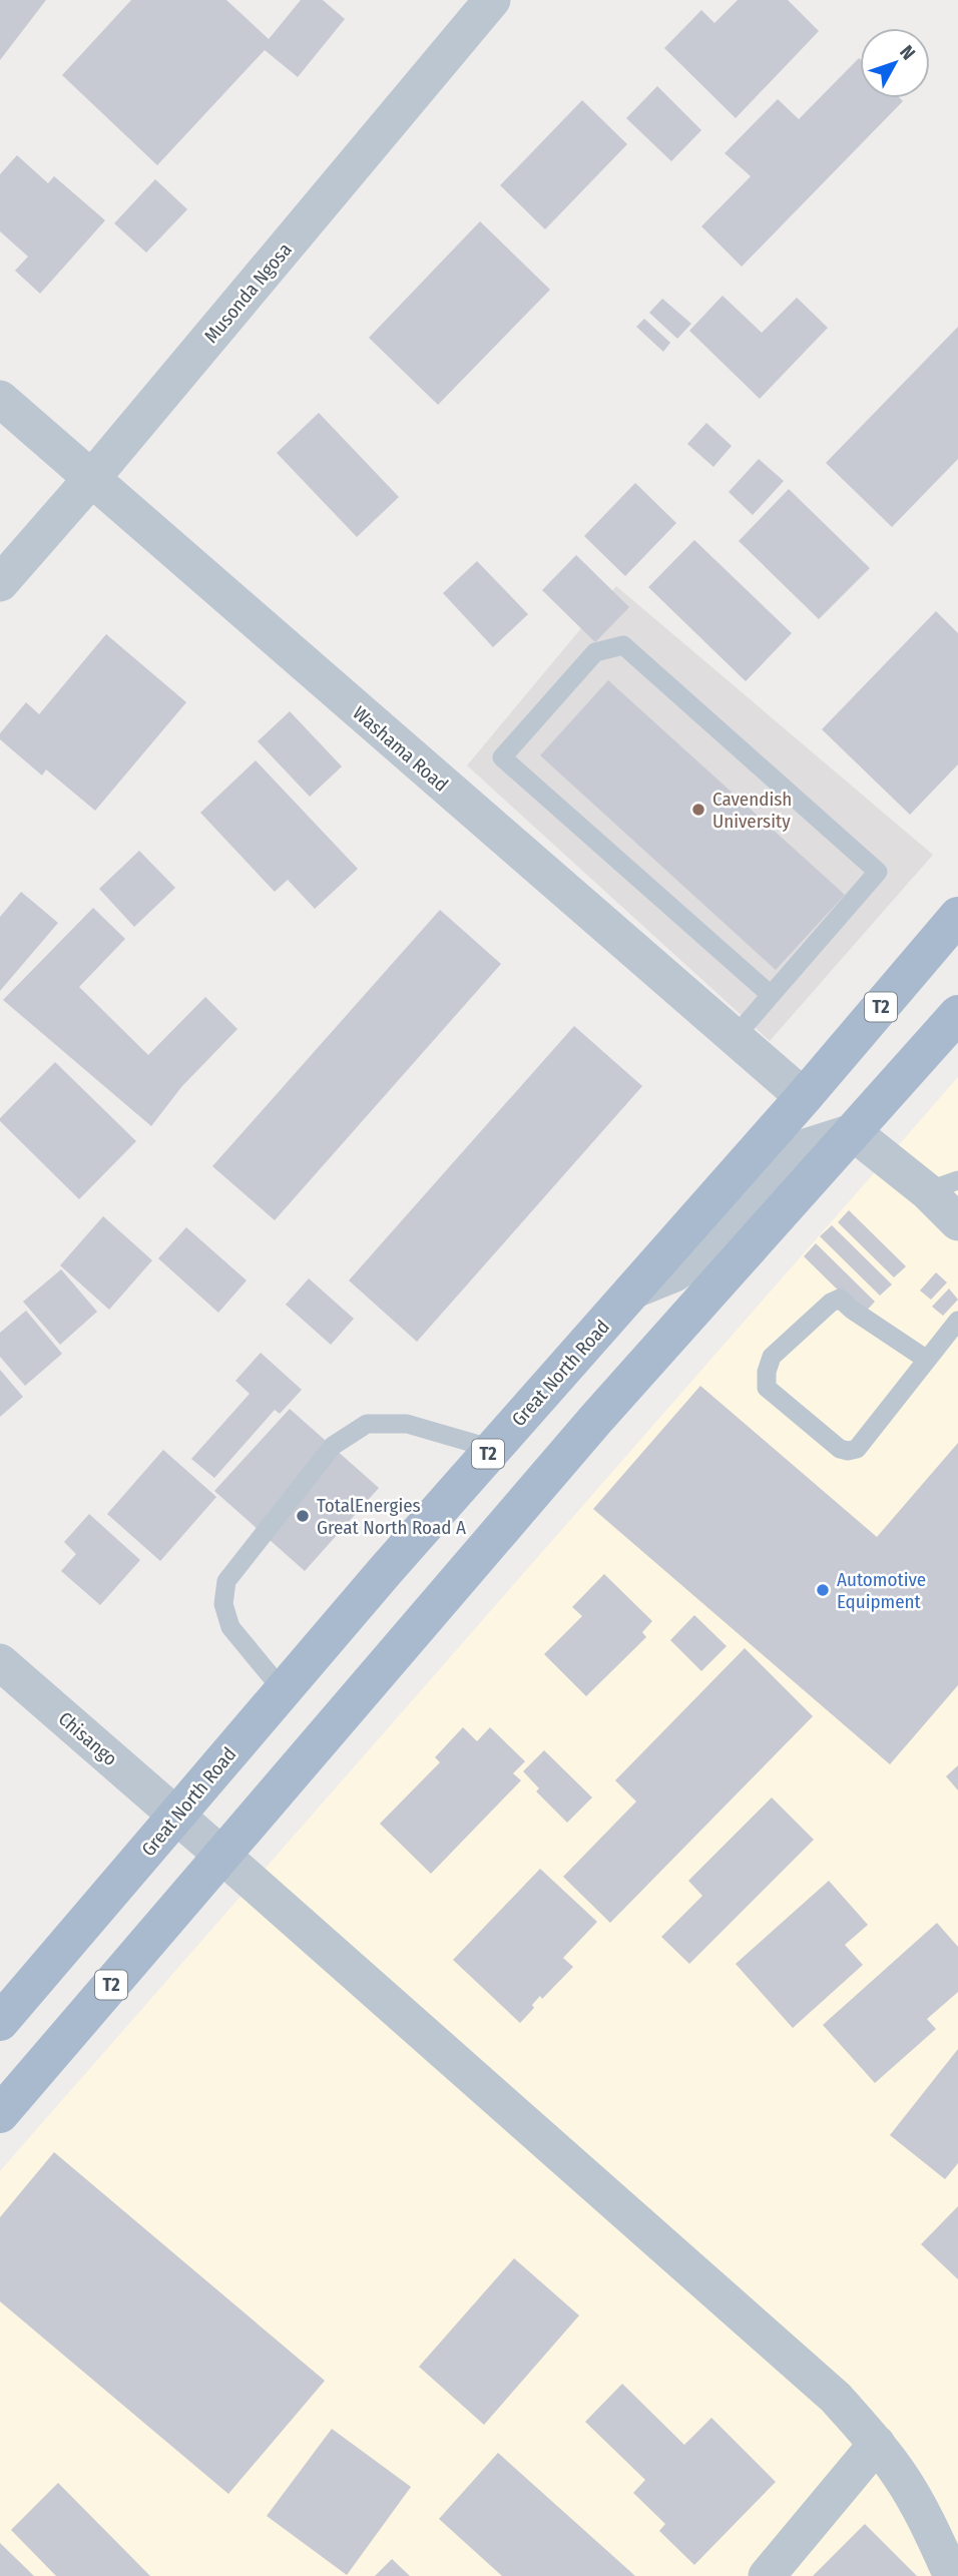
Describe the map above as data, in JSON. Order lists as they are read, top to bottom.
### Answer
{
  "streets": {
    "main road": ["T2", "Great North Road"],
    "street": ["Musonda Ngosa", "Washama Road", "Chisango"]
  },
  "crossings": [
    ["Musonda Ngosa", "Washama Road"],
    ["Washama Road", "Great North Road"],
    ["T2", "Chisango"],
    ["Great North Road", "Chisango"]
  ],
  "places": ["Cavendish University", "TotalEnergies Great North Road A", "Automotive Equipment"],
  "north": "top right"
}
